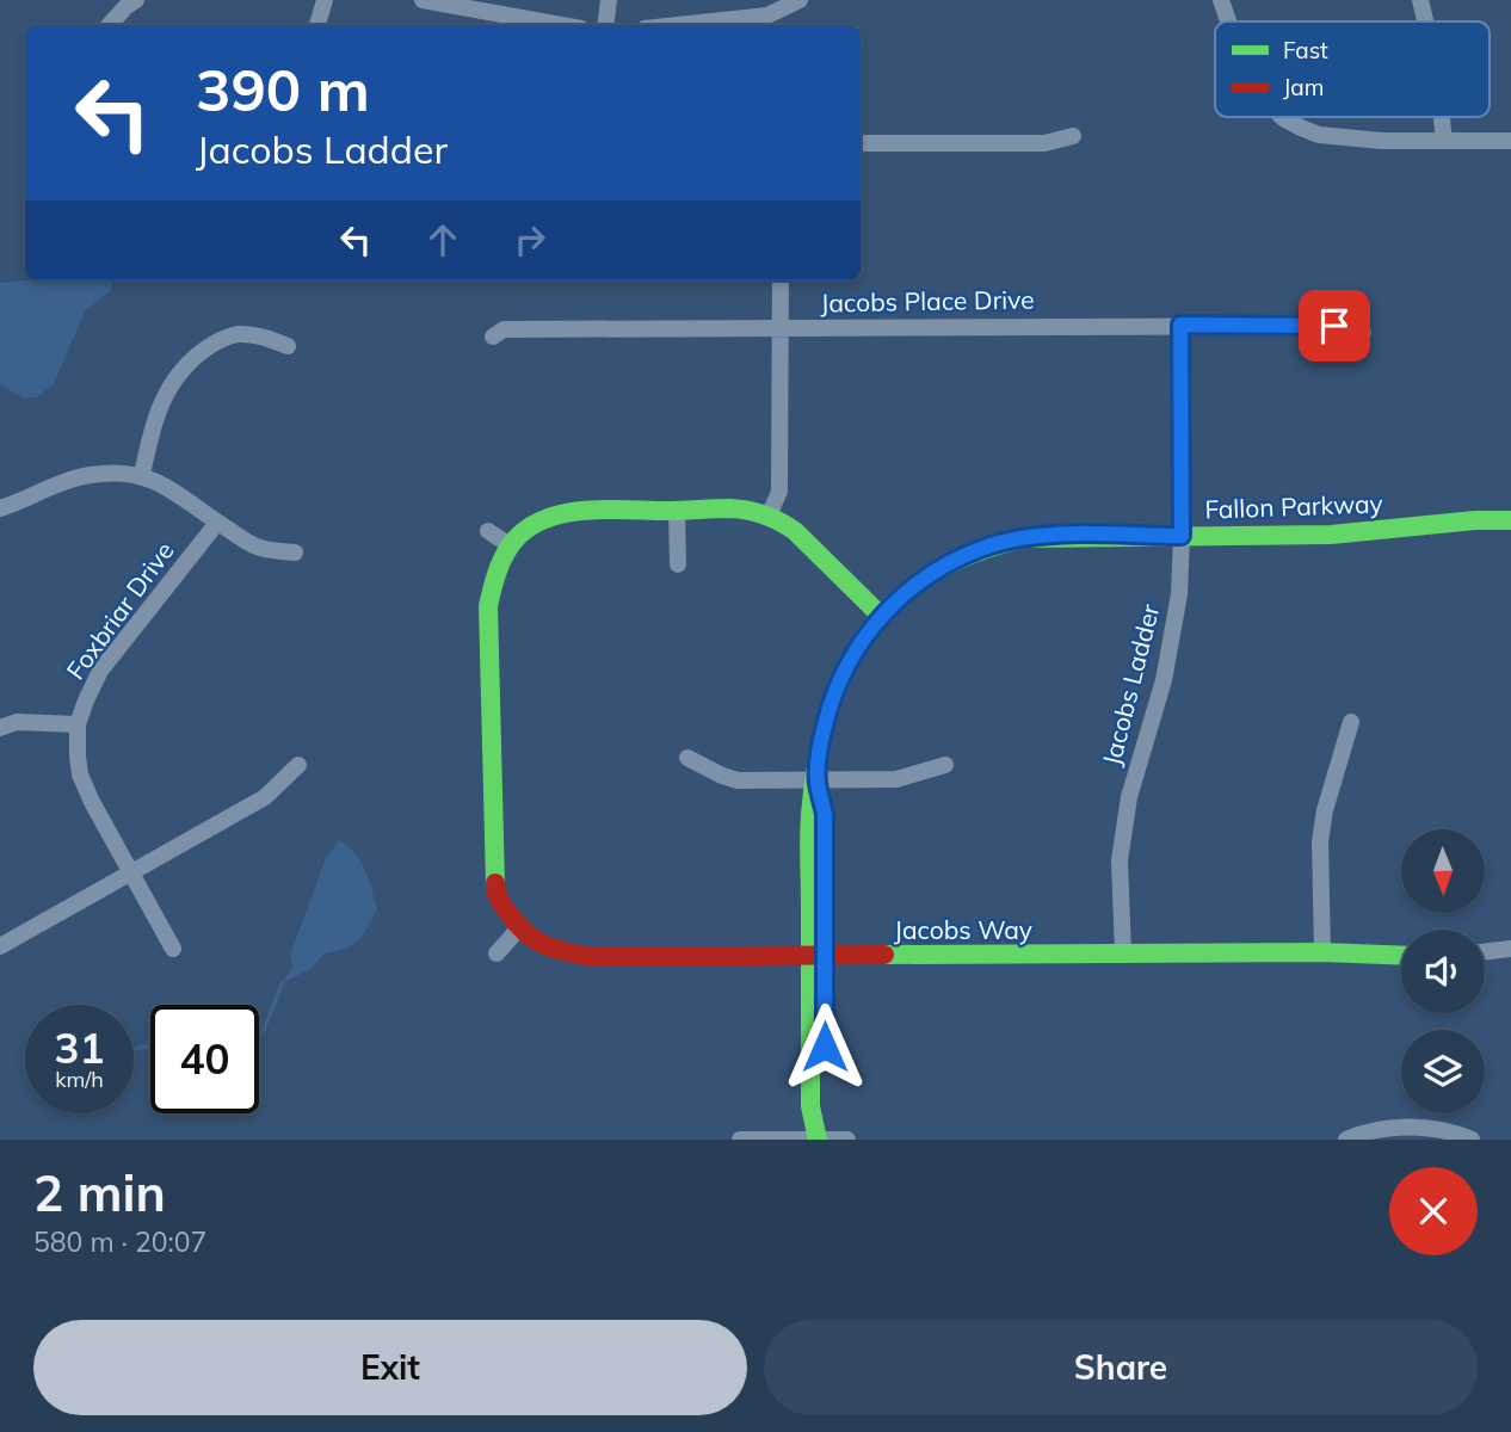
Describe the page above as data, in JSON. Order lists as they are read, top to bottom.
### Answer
{
  "streets": {
    "street": [
      "Jacobs Place Drive",
      "Fallon Parkway",
      "Foxbriar Drive",
      "Jacobs Ladder",
      "Jacobs Way"
    ]
  },
  "crossings": [
    ["Jacobs Place Drive", "Jacobs Ladder"],
    ["Fallon Parkway", "Jacobs Ladder"],
    ["Fallon Parkway", "Jacobs Way"],
    ["Jacobs Ladder", "Jacobs Way"]
  ],
  "legend": ["Fast", "Jam"],
  "north": "bottom",
  "page": {
    "turn": ["390 m", "Jacobs Ladder"],
    "speed": "31 km/h",
    "limit": "40",
    "heading": ["2 min", "580 m · 20:07"],
    "buttons": ["Exit", "Share"]
  }
}
